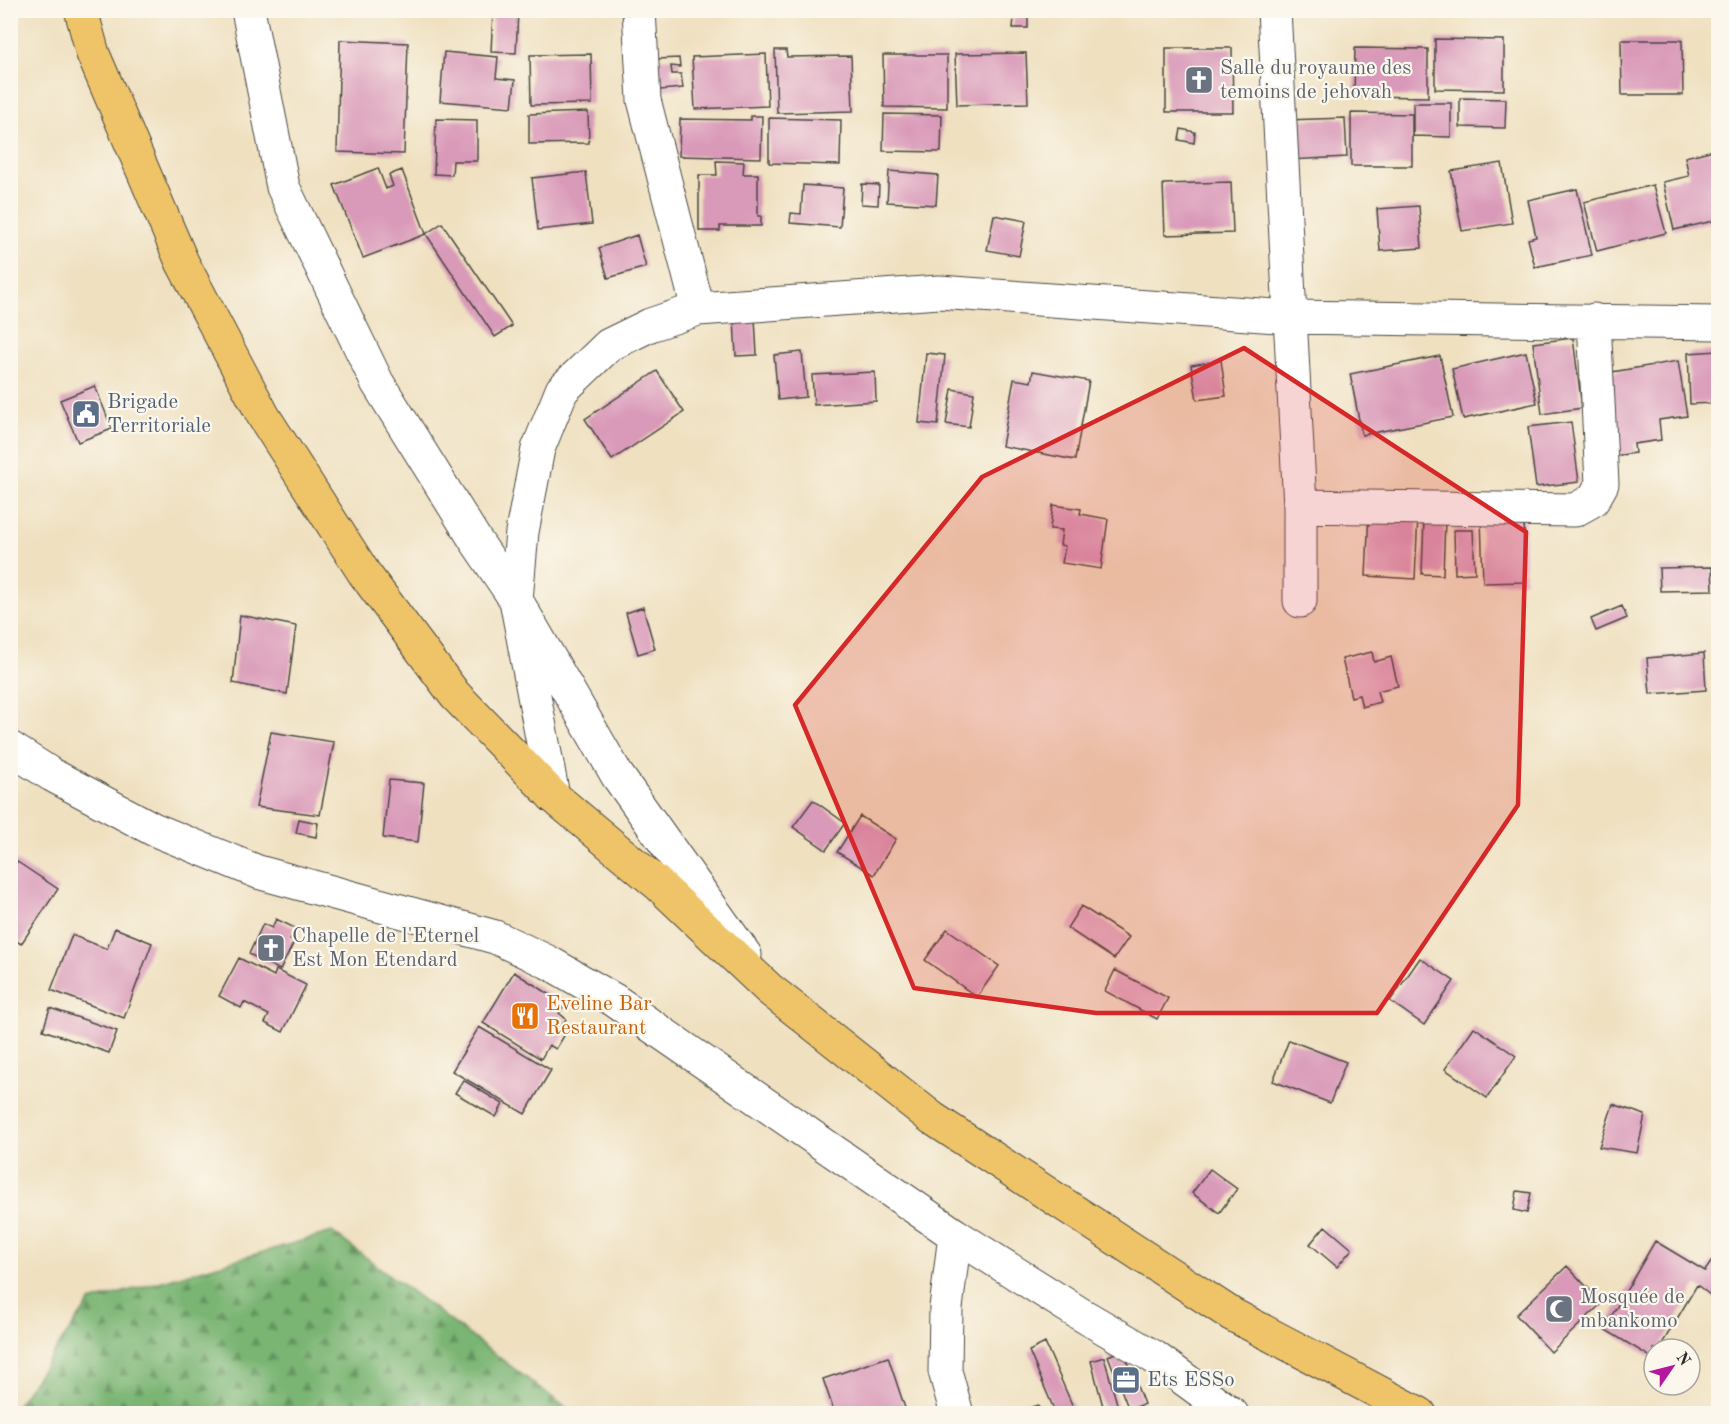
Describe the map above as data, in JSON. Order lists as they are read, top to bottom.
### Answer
{
  "places": {
    "church": ["Salle du royaume des temoins de jehovah", "Chapelle de l'Eternel Est Mon Etendard"],
    "public building": ["Brigade Territoriale"],
    "restaurant": ["Eveline Bar Restaurant"],
    "mosque": ["Mosquée de mbankomo"],
    "office": ["Ets ESSo"]
  },
  "north": "top right"
}
